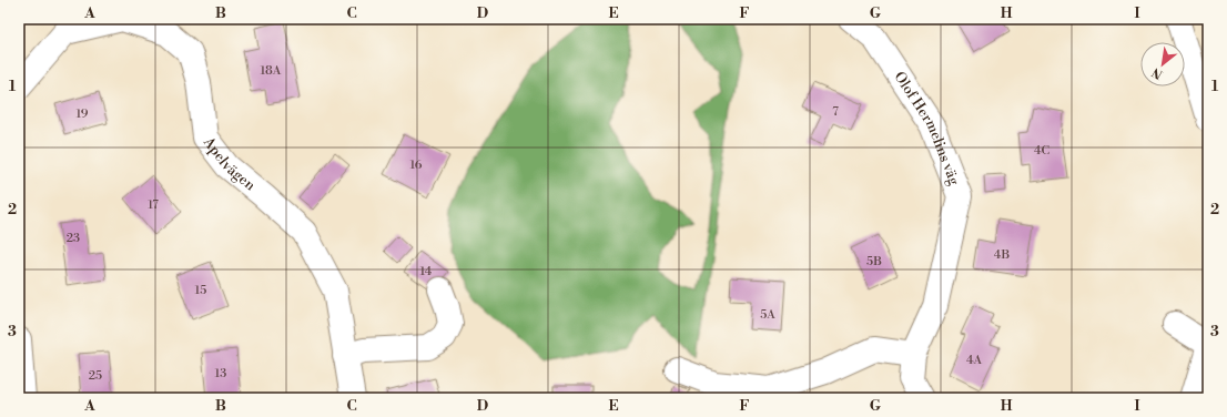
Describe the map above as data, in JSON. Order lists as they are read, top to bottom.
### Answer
{
  "streets": {
    "street": ["Olof Hermelins väg", "Apelvägen"]
  },
  "house_numbers": [
    "18A",
    "7",
    "19",
    "4C",
    "16",
    "17",
    "23",
    "4B",
    "5B",
    "14",
    "15",
    "5A",
    "4A",
    "13",
    "25"
  ],
  "north": "bottom left",
  "grid": {
    "columns": [
      "A",
      "B",
      "C",
      "D",
      "E",
      "F",
      "G",
      "H",
      "I"
    ],
    "rows": ["1", "2", "3"]
  }
}
